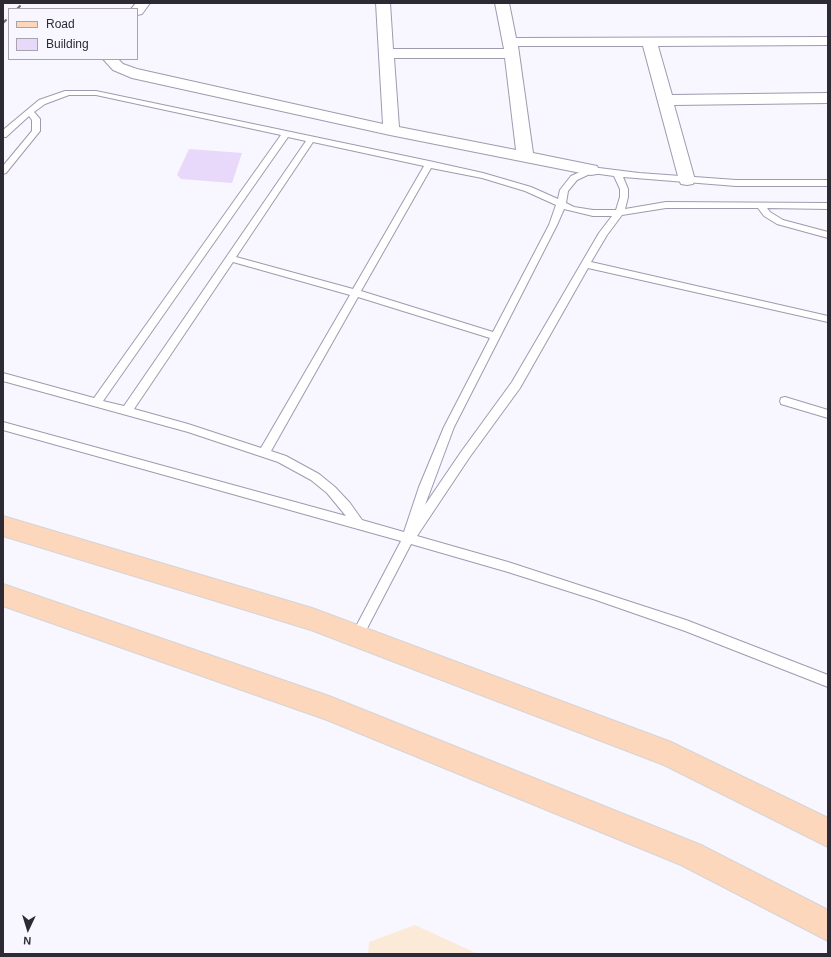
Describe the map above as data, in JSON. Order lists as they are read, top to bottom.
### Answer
{
  "legend": ["Road", "Building"],
  "north": "bottom"
}
